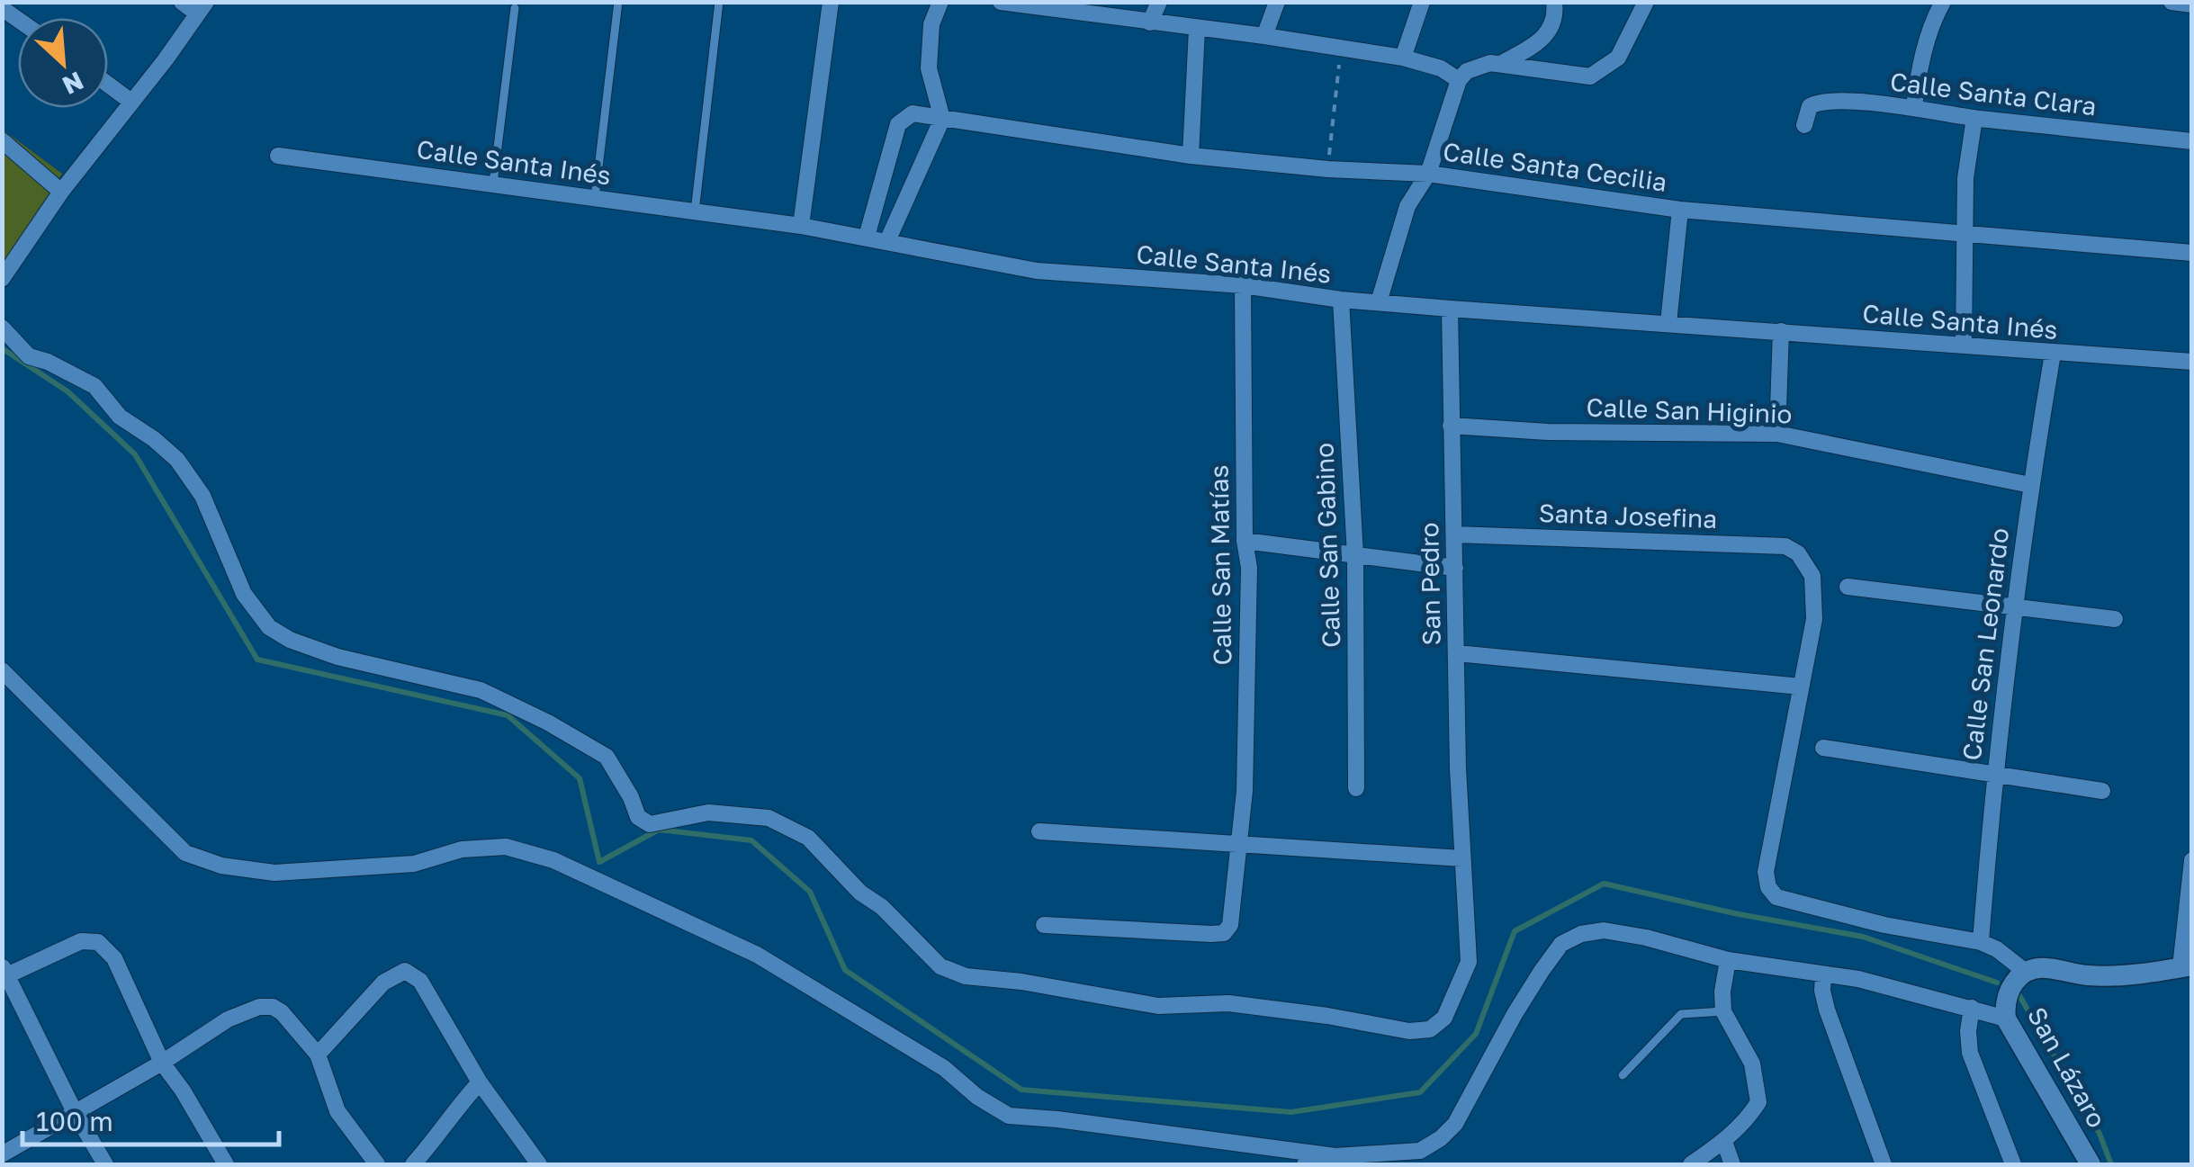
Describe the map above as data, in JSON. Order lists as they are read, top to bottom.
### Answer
{
  "streets": {
    "main road": ["San Lázaro"],
    "street": [
      "Calle Santa Clara",
      "Calle Santa Inés",
      "Calle Santa Cecilia",
      "Calle San Higinio",
      "Santa Josefina",
      "Calle San Gabino",
      "Calle San Matías",
      "San Pedro",
      "Calle San Leonardo"
    ]
  },
  "crossings": [
    ["Calle Santa Inés", "Calle Santa Cecilia"],
    ["Calle Santa Inés", "Calle San Gabino"],
    ["Calle Santa Inés", "Calle San Matías"],
    ["Calle Santa Inés", "San Pedro"],
    ["Calle Santa Inés", "Calle San Leonardo"],
    ["Calle San Higinio", "San Pedro"],
    ["Calle San Higinio", "Calle San Leonardo"],
    ["Santa Josefina", "San Pedro"]
  ],
  "scale_bar": "100 m",
  "north": "bottom right"
}
